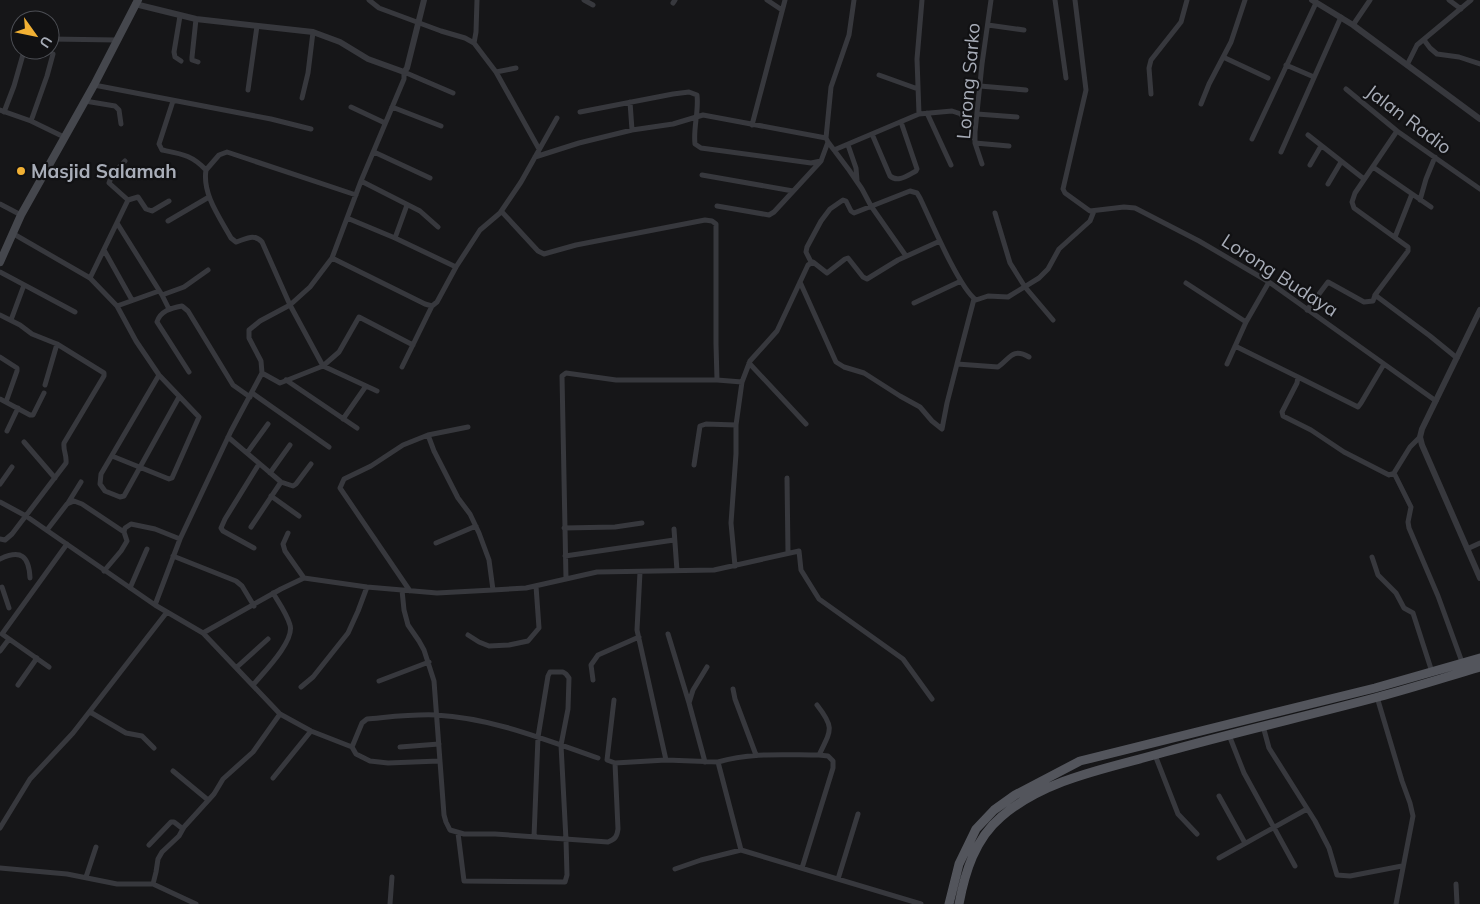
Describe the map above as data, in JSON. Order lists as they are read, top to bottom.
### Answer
{
  "streets": {
    "street": ["Lorong Sarko", "Jalan Radio", "Lorong Budaya"]
  },
  "places": ["Masjid Salamah"],
  "north": "bottom right"
}
